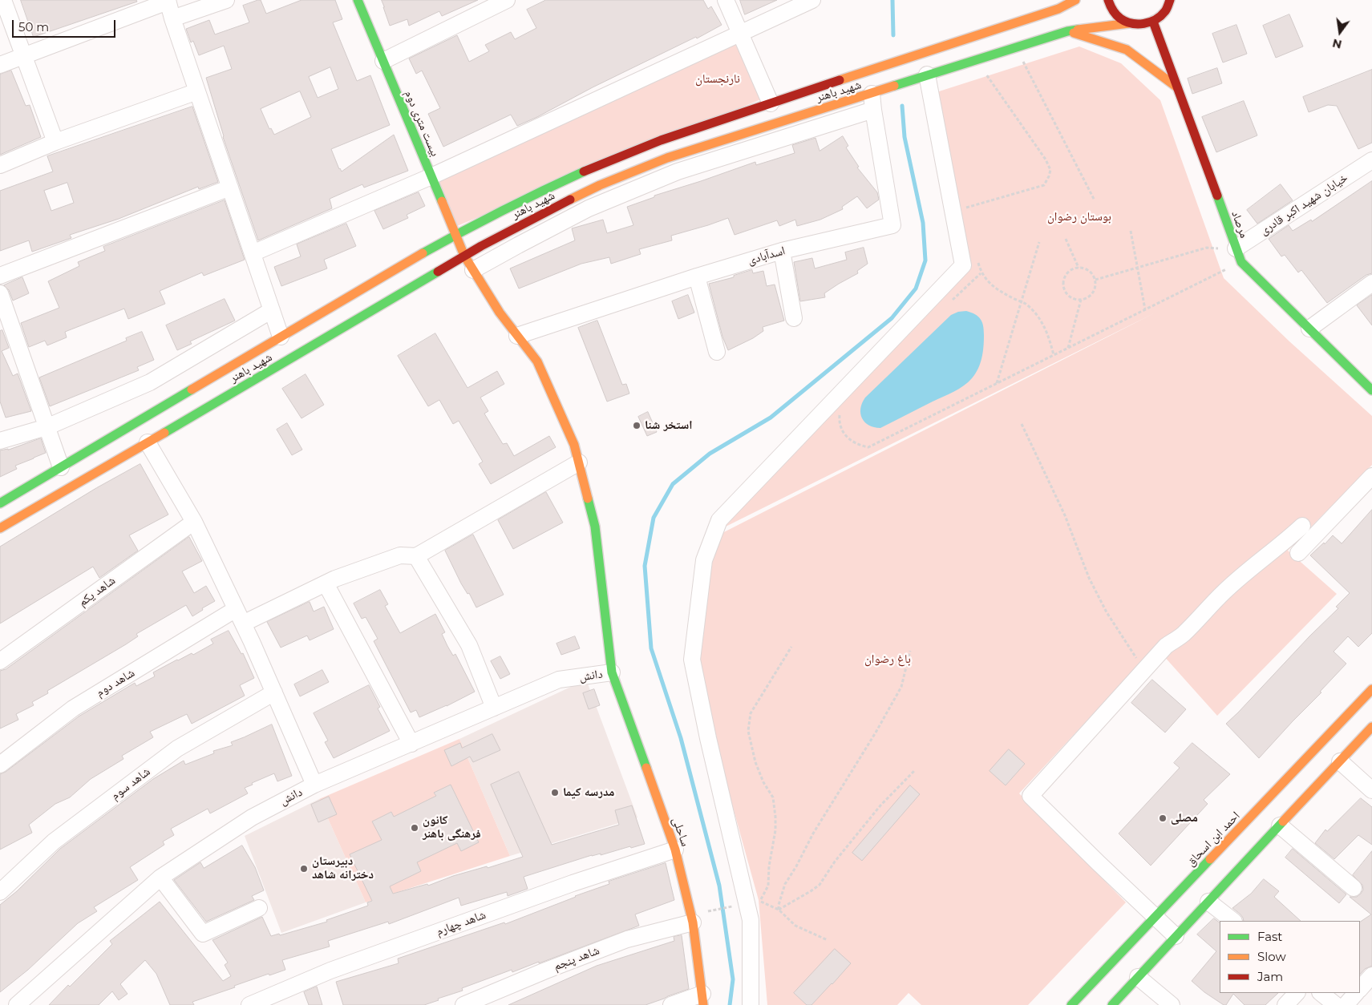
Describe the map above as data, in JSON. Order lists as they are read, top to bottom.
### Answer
{
  "streets": {
    "main road": [
      "شهید باهنر",
      "بیست متری دوم",
      "مرصاد",
      "ساحلی",
      "احمد ابن اسحاق"
    ],
    "street": [
      "خیابان شهید اکبر قادری",
      "اسدآبادی",
      "شاهد یکم",
      "دانش",
      "شاهد دوم",
      "شاهد سوم",
      "شاهد چهارم",
      "شاهد پنجم"
    ]
  },
  "crossings": [
    ["شهید باهنر", "بیست متری دوم"],
    ["شهید باهنر", "مرصاد"],
    ["شهید باهنر", "اسدآبادی"],
    ["بیست متری دوم", "اسدآبادی"],
    ["بیست متری دوم", "ساحلی"],
    ["خیابان شهید اکبر قادری", "مرصاد"],
    ["دانش", "ساحلی"],
    ["ساحلی", "شاهد چهارم"],
    ["ساحلی", "شاهد پنجم"]
  ],
  "parks": ["نارنجستان", "بوستان رضوان", "باغ رضوان"],
  "places": [
    "استخر شنا",
    "مدرسه کیما",
    "مصلی",
    "کانون فرهنگی باهنر",
    "دبیرستان دخترانه شاهد"
  ],
  "legend": ["Fast", "Slow", "Jam"],
  "scale_bar": "50 m",
  "north": "bottom"
}
